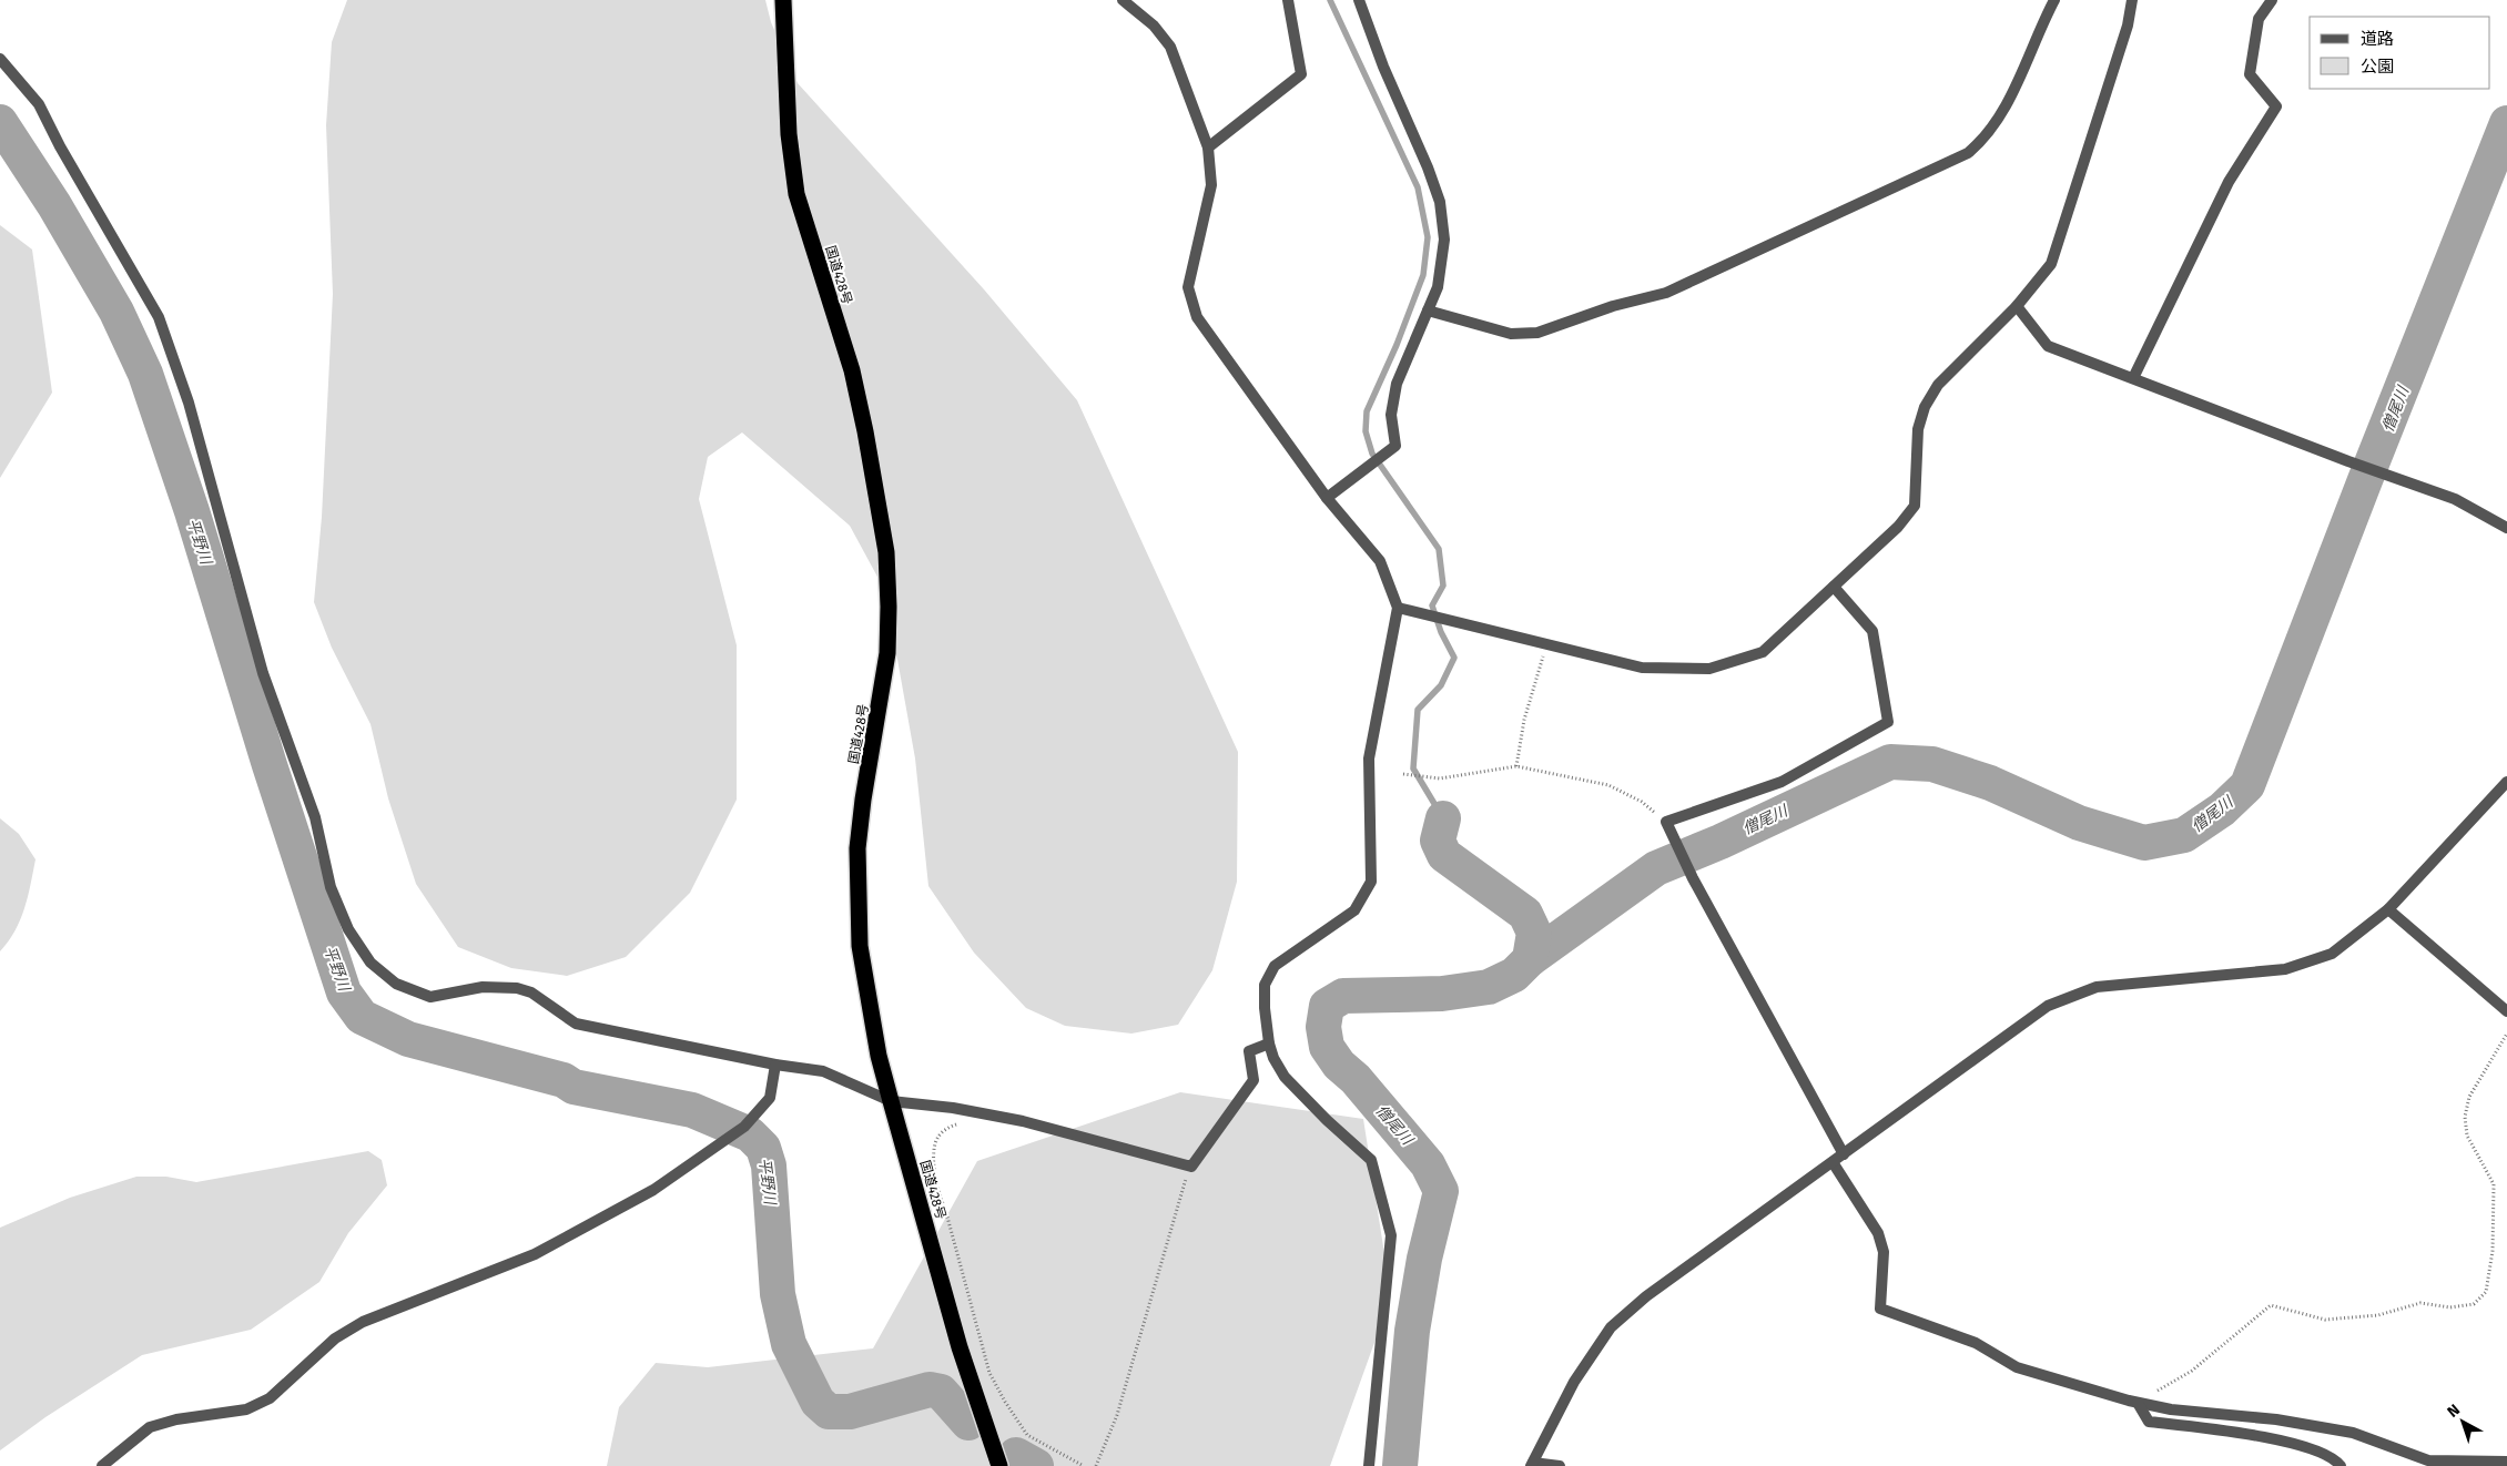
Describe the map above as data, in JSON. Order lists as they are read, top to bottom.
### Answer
{
  "streets": {
    "highway": ["国道428号"]
  },
  "water": ["僧尾川", "平野川"],
  "legend": ["道路", "公園"],
  "north": "top left"
}
